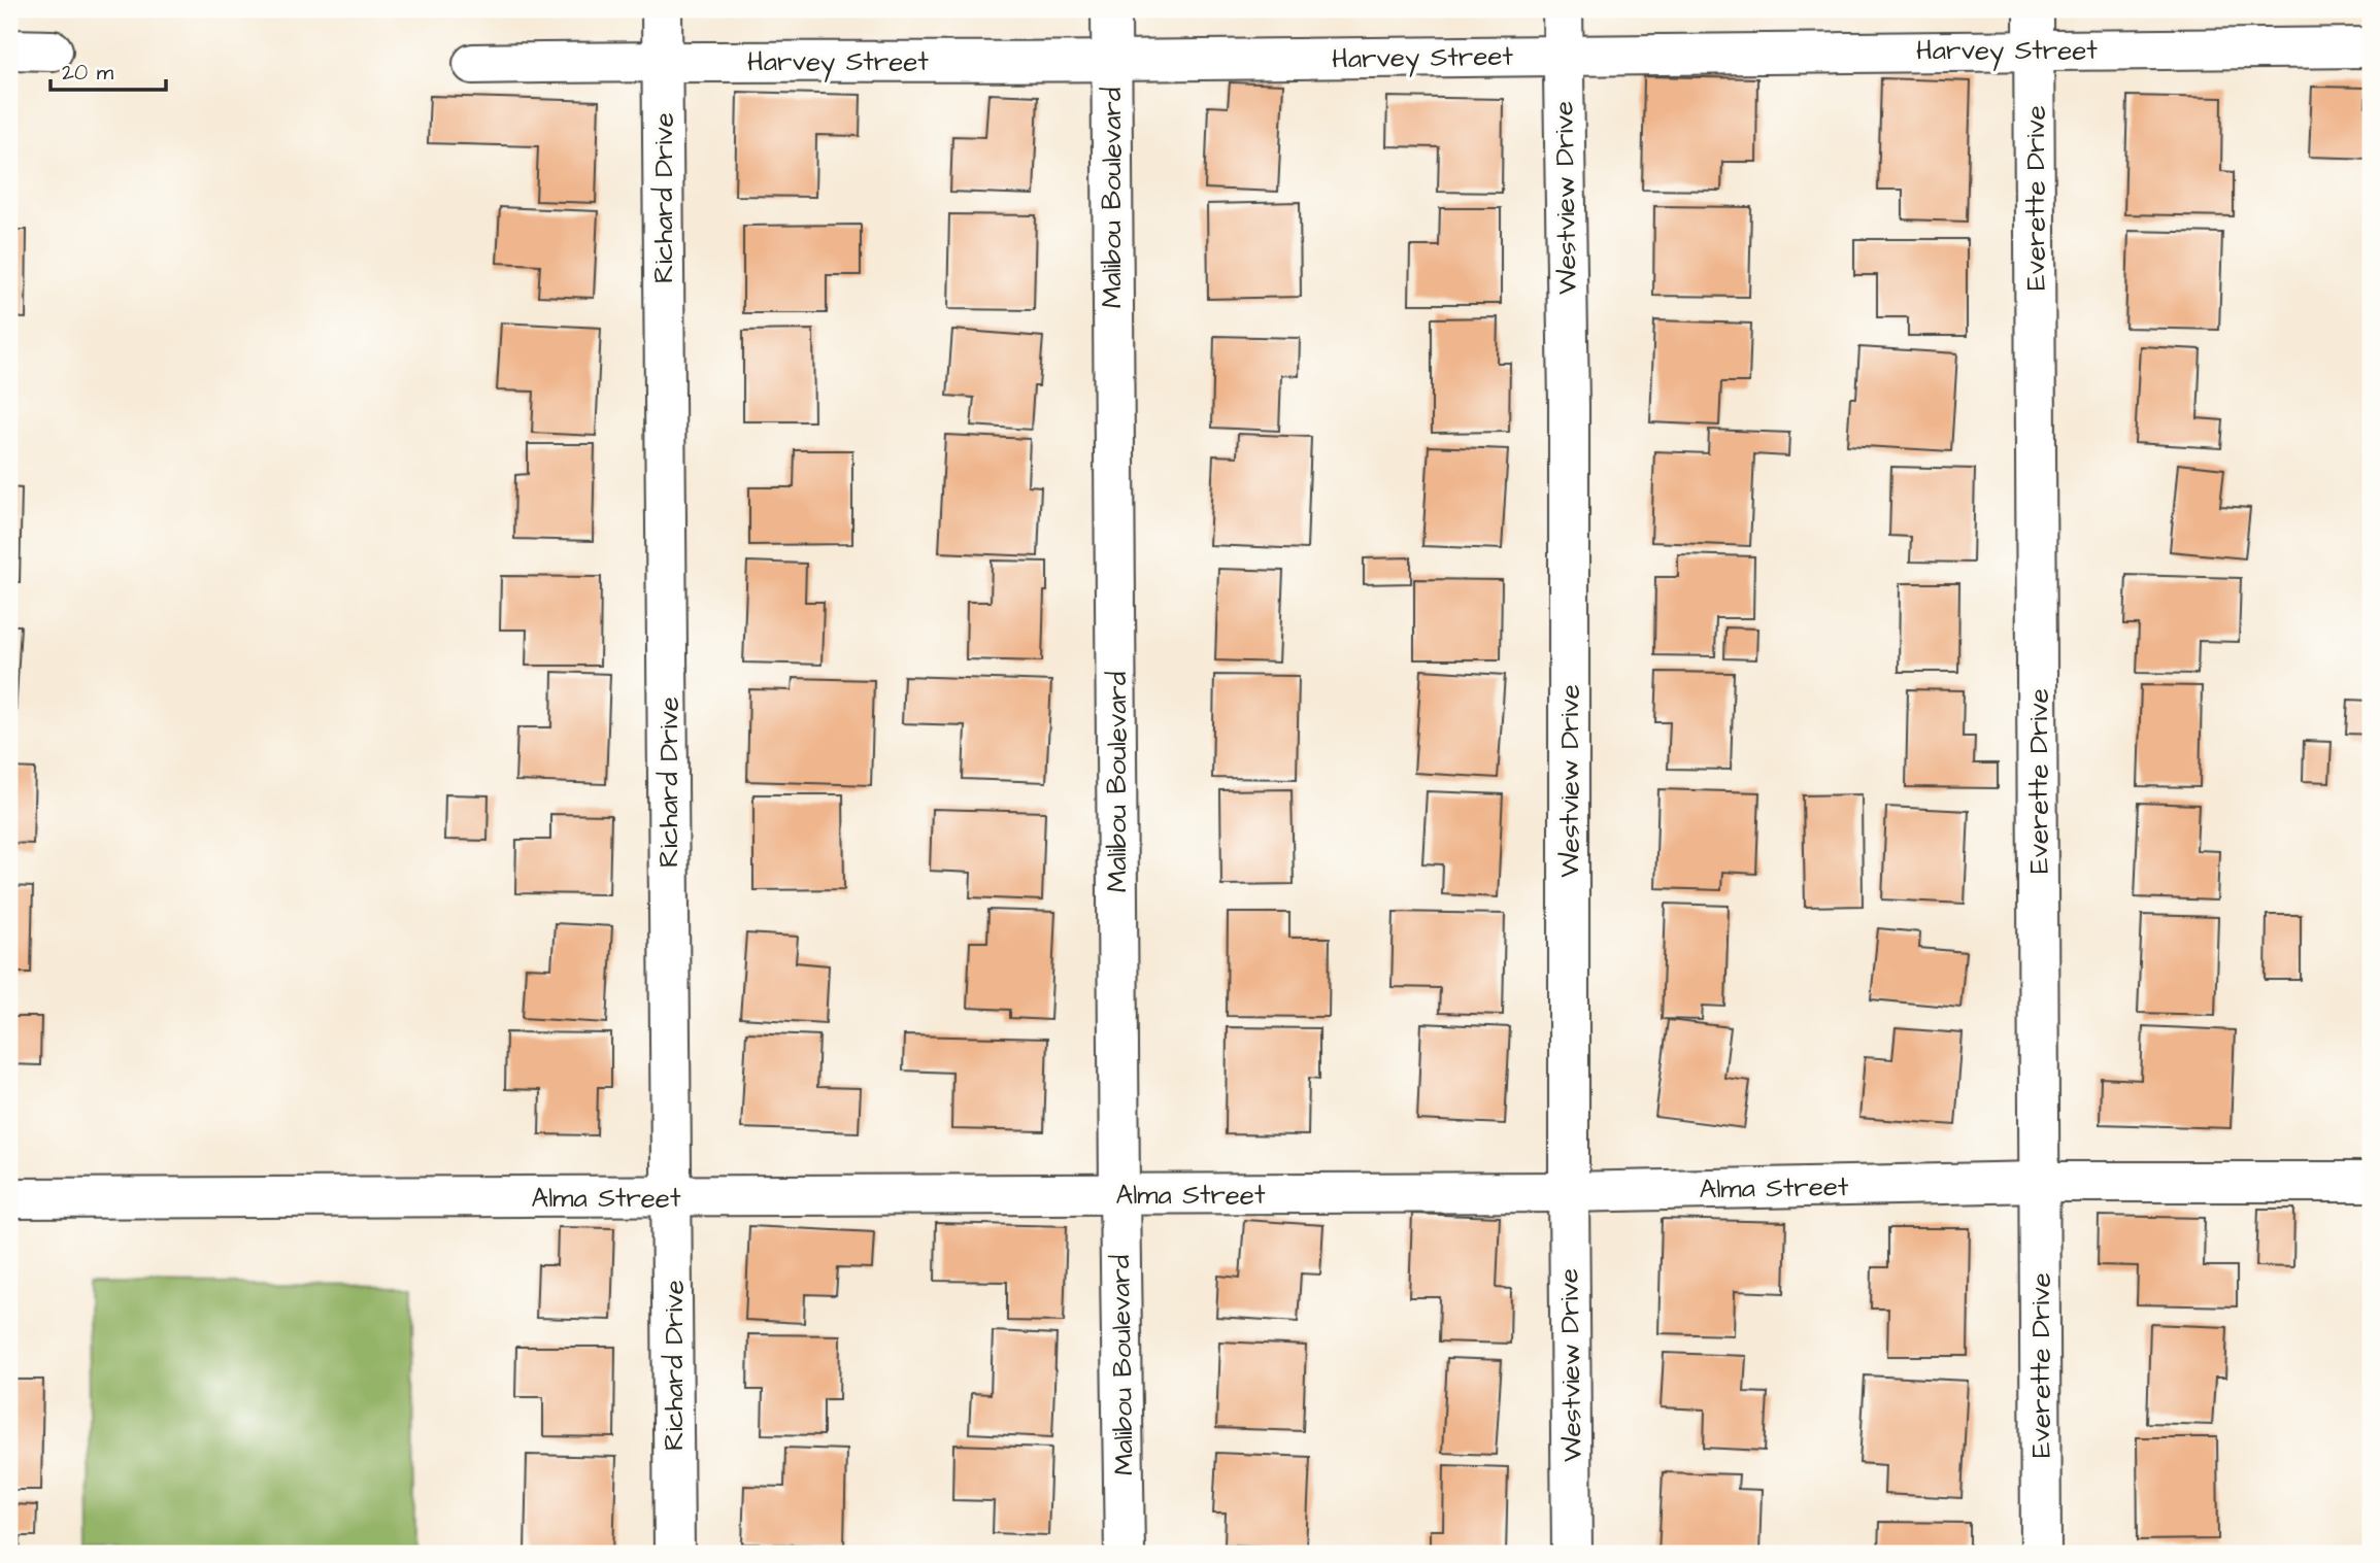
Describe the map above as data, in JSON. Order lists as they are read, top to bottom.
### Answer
{
  "streets": {
    "street": [
      "Harvey Street",
      "Richard Drive",
      "Malibou Boulevard",
      "Westview Drive",
      "Everette Drive",
      "Alma Street"
    ]
  },
  "crossings": [
    ["Harvey Street", "Richard Drive"],
    ["Harvey Street", "Malibou Boulevard"],
    ["Harvey Street", "Westview Drive"],
    ["Harvey Street", "Everette Drive"],
    ["Richard Drive", "Alma Street"],
    ["Malibou Boulevard", "Alma Street"],
    ["Westview Drive", "Alma Street"],
    ["Everette Drive", "Alma Street"]
  ],
  "scale_bar": "20 m"
}
